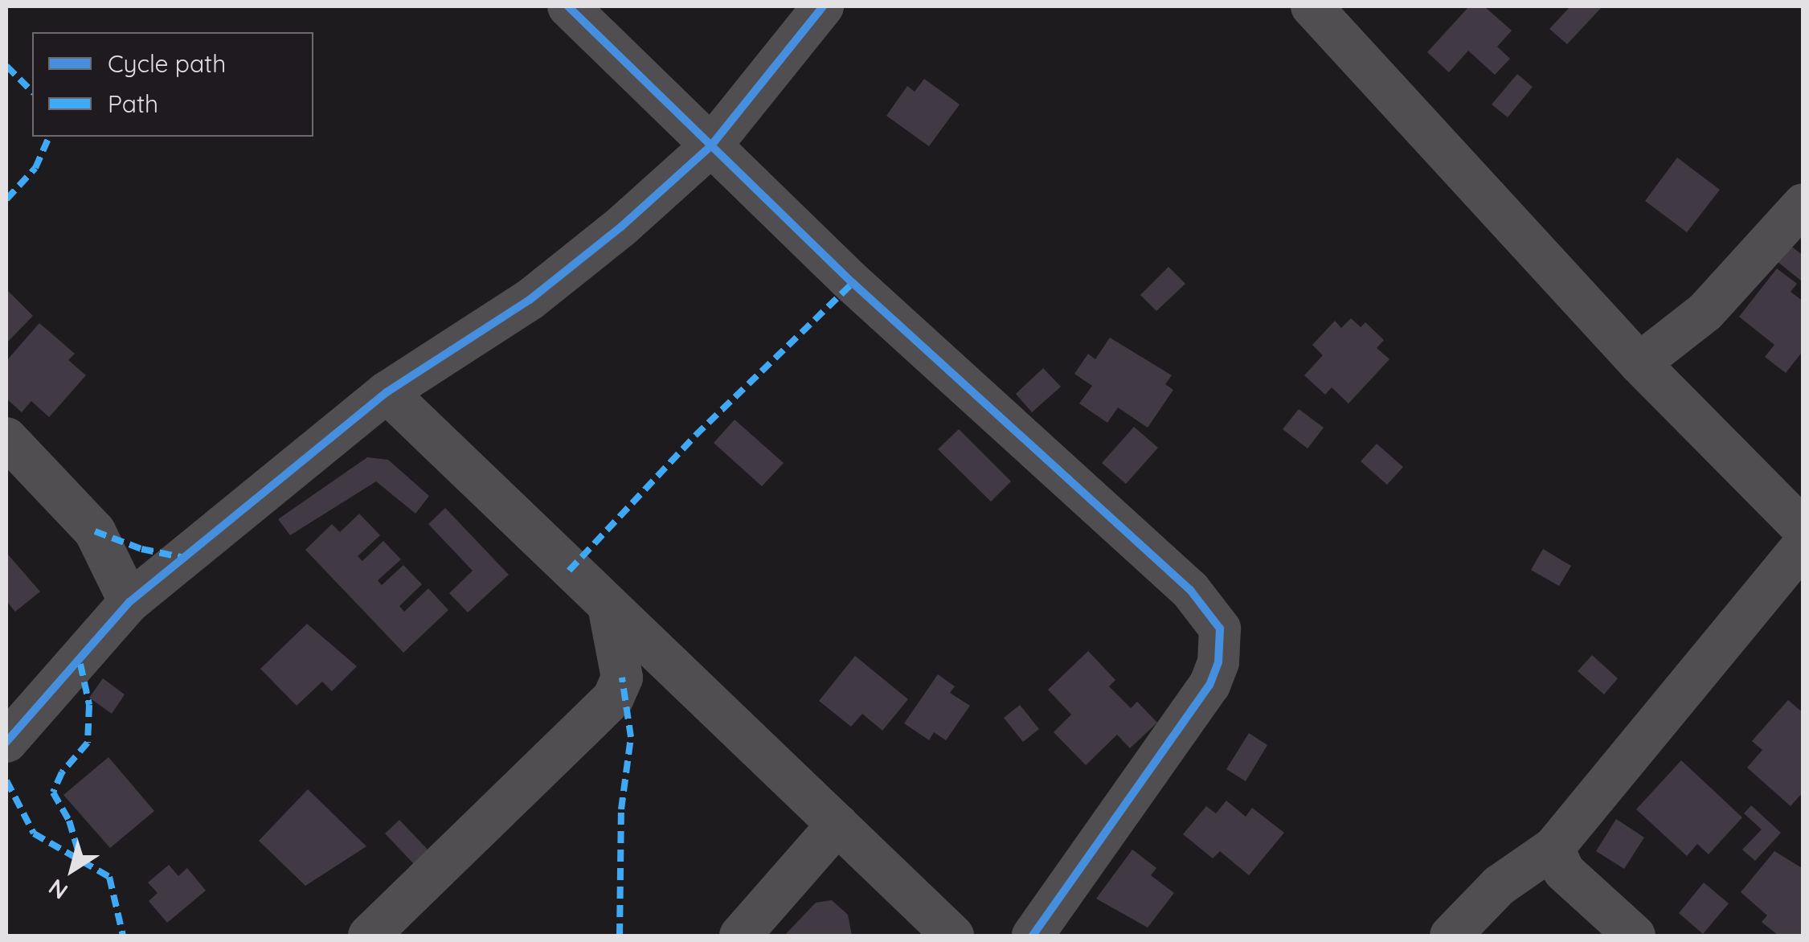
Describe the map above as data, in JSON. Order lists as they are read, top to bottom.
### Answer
{
  "legend": ["Cycle path", "Path"],
  "north": "bottom left"
}
